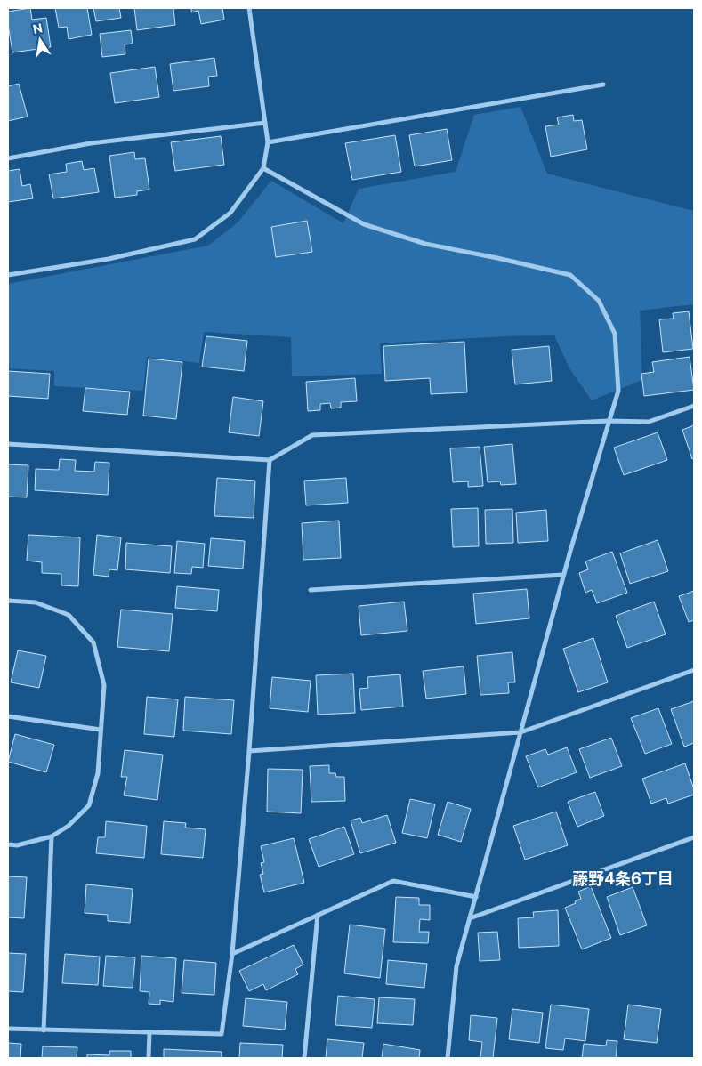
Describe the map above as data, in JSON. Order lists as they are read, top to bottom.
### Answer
{
  "districts": ["藤野4条6丁目"],
  "north": "top"
}
